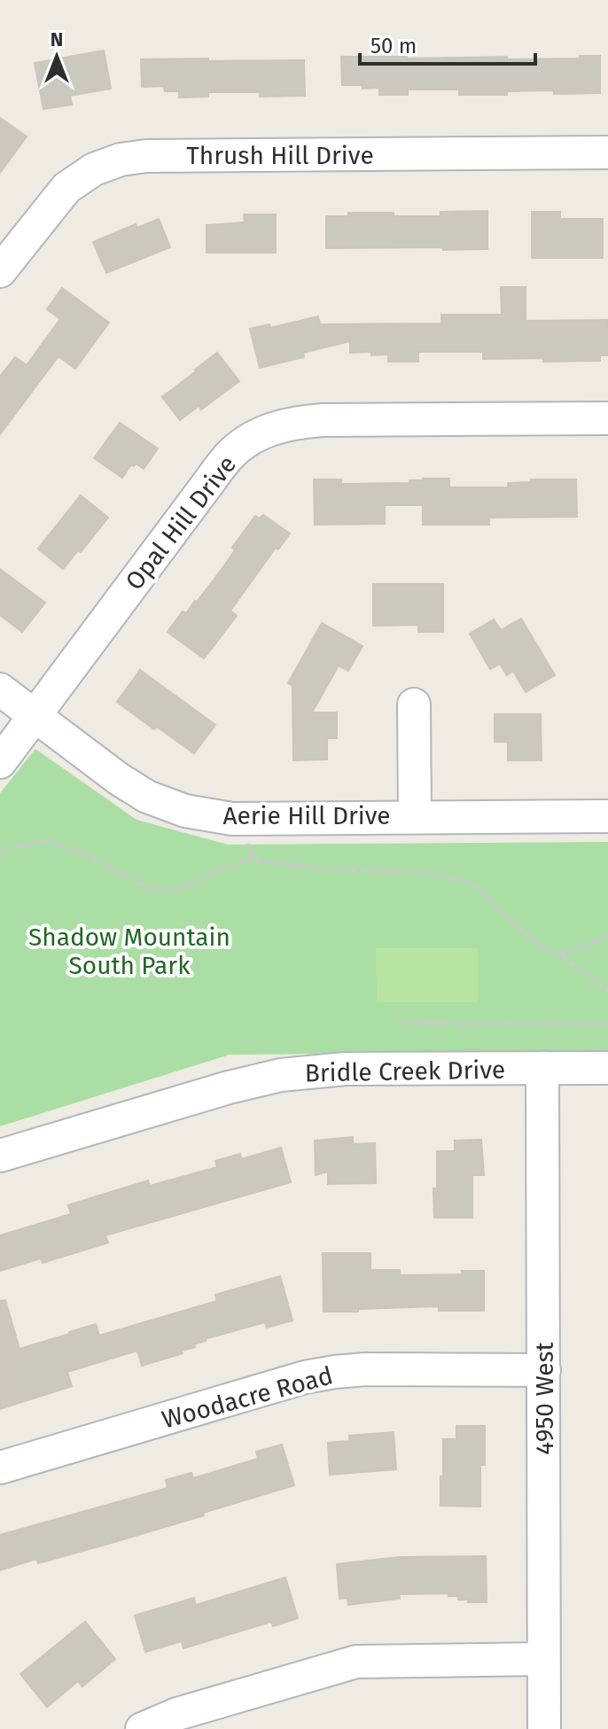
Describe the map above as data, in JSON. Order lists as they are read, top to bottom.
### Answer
{
  "streets": {
    "street": [
      "Thrush Hill Drive",
      "Opal Hill Drive",
      "Aerie Hill Drive",
      "Bridle Creek Drive",
      "Woodacre Road",
      "4950 West"
    ]
  },
  "crossings": [
    ["Opal Hill Drive", "Aerie Hill Drive"],
    ["Bridle Creek Drive", "4950 West"],
    ["Woodacre Road", "4950 West"]
  ],
  "parks": ["Shadow Mountain South Park"],
  "scale_bar": "50 m",
  "north": "top"
}
